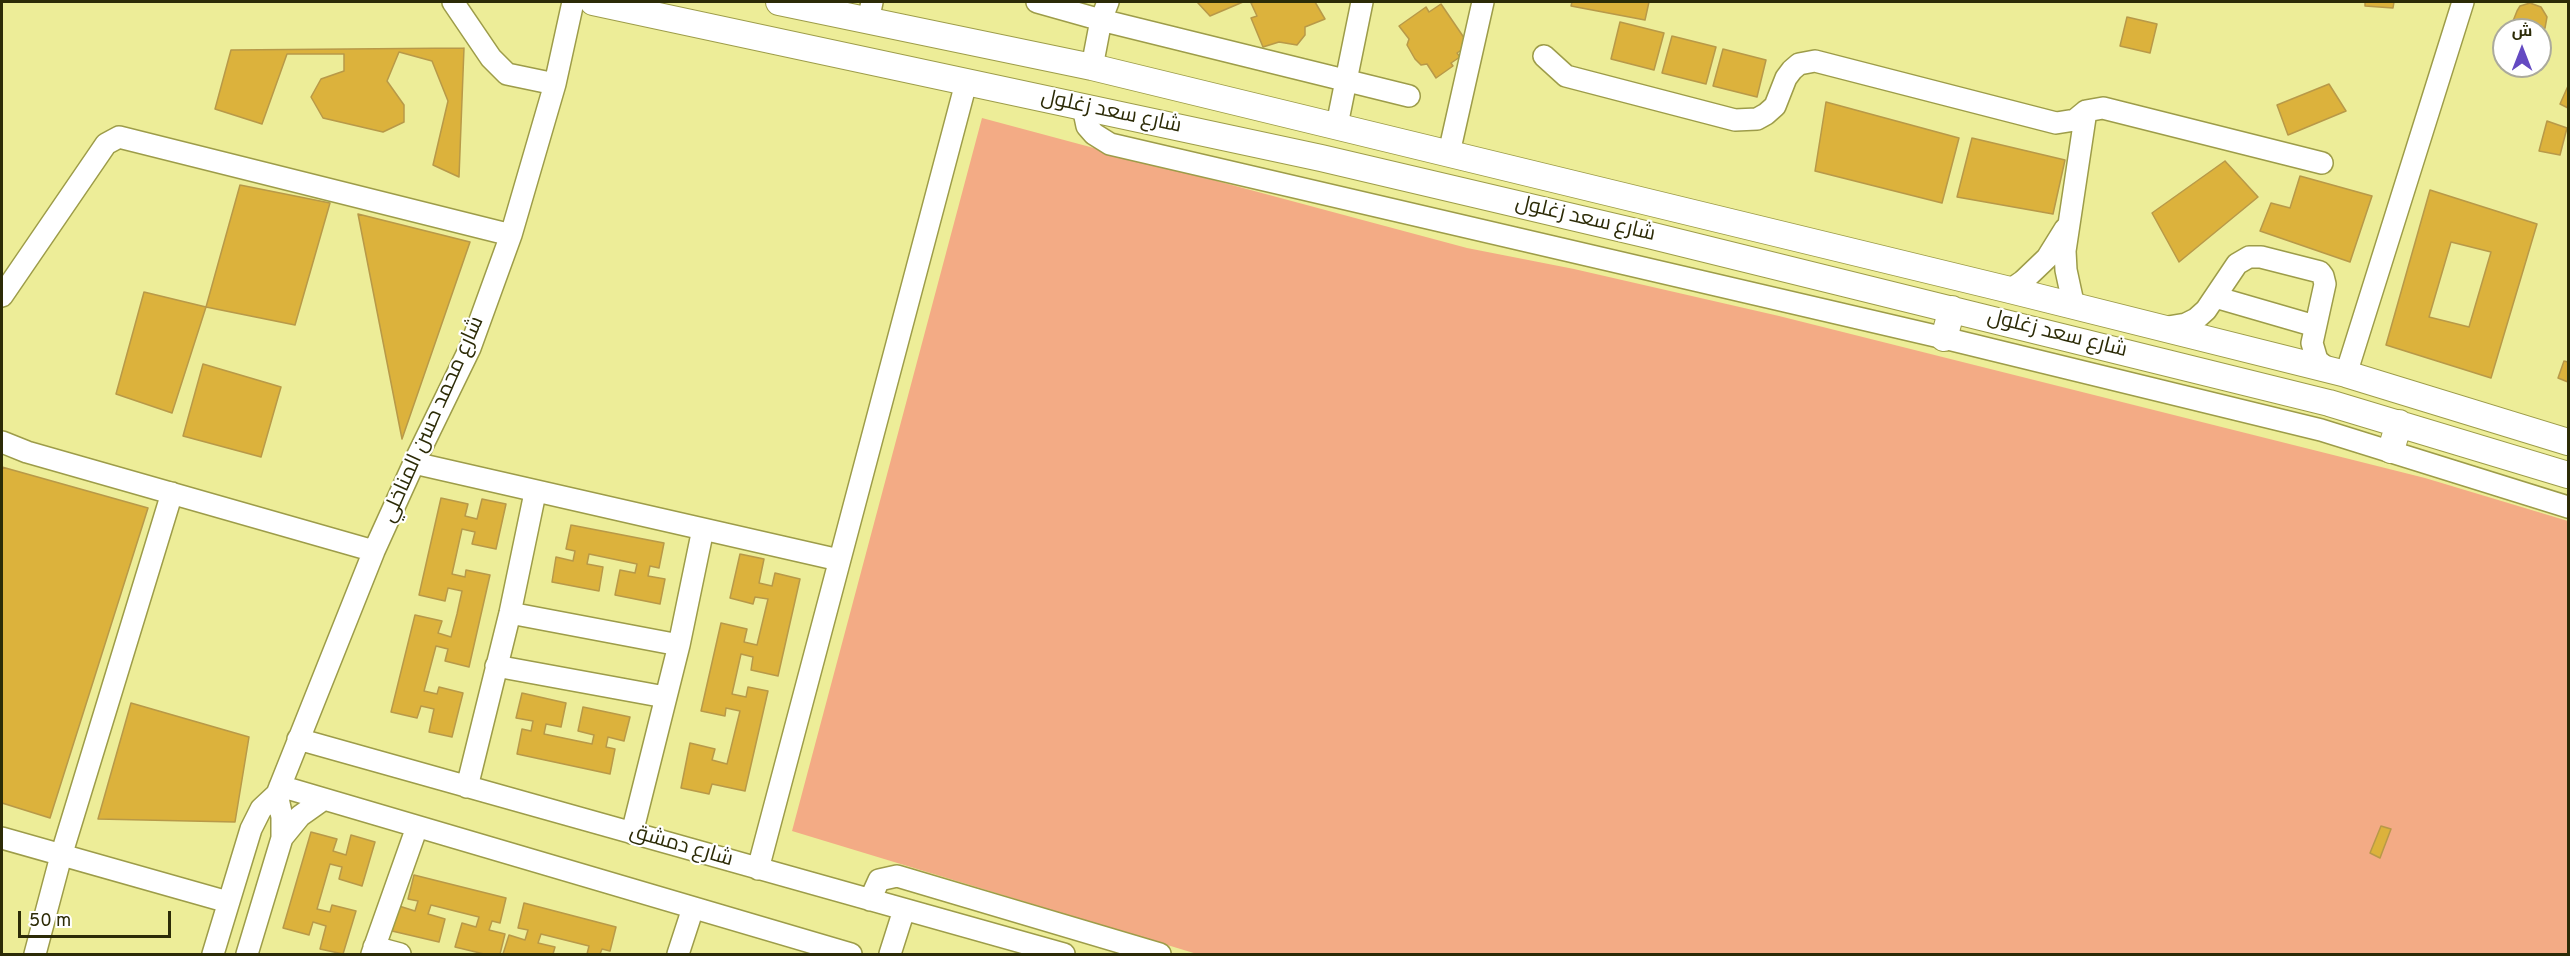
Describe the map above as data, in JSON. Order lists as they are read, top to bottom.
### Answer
{
  "streets": {
    "main road": ["شارع سعد زغلول"],
    "street": ["شارع محمد حسن المناخلي", "شارع دمشق"]
  },
  "crossings": [
    ["شارع محمد حسن المناخلي", "شارع دمشق"]
  ],
  "scale_bar": "50 m",
  "north": "top"
}
